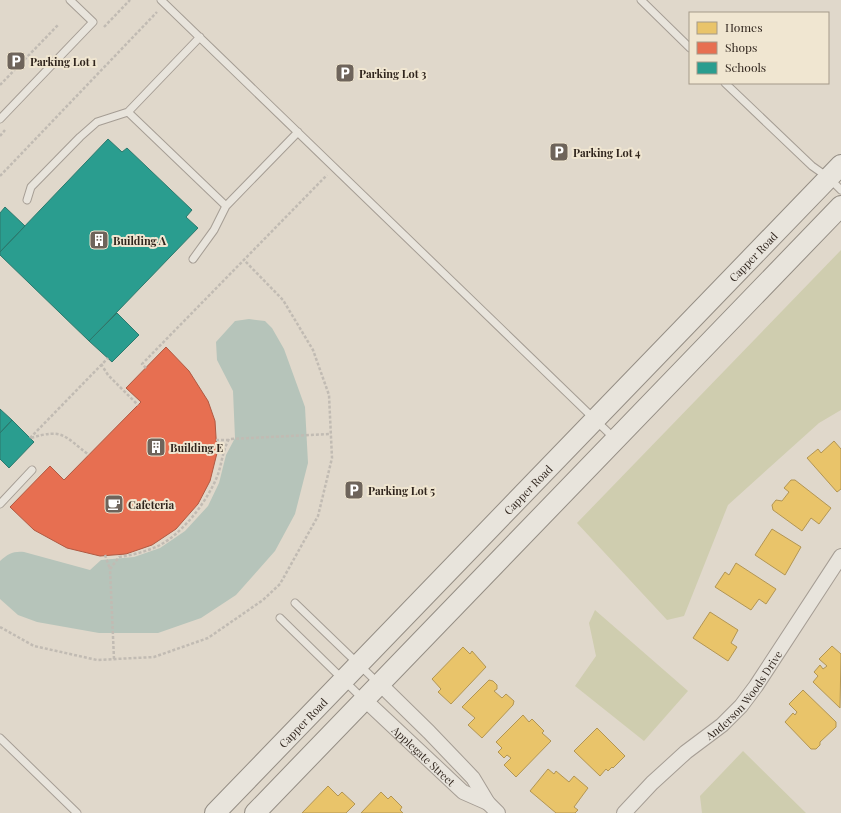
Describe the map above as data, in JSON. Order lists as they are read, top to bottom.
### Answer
{
  "streets": {
    "street": ["Capper Road", "Anderson Woods Drive", "Applegate Street"]
  },
  "places": {
    "parking": [
      "Parking Lot 1",
      "Parking Lot 3",
      "Parking Lot 4",
      "Parking Lot 5"
    ],
    "building": ["Building A", "Building E"],
    "cafe": ["Cafeteria"]
  },
  "legend": ["Homes", "Shops", "Schools"]
}
